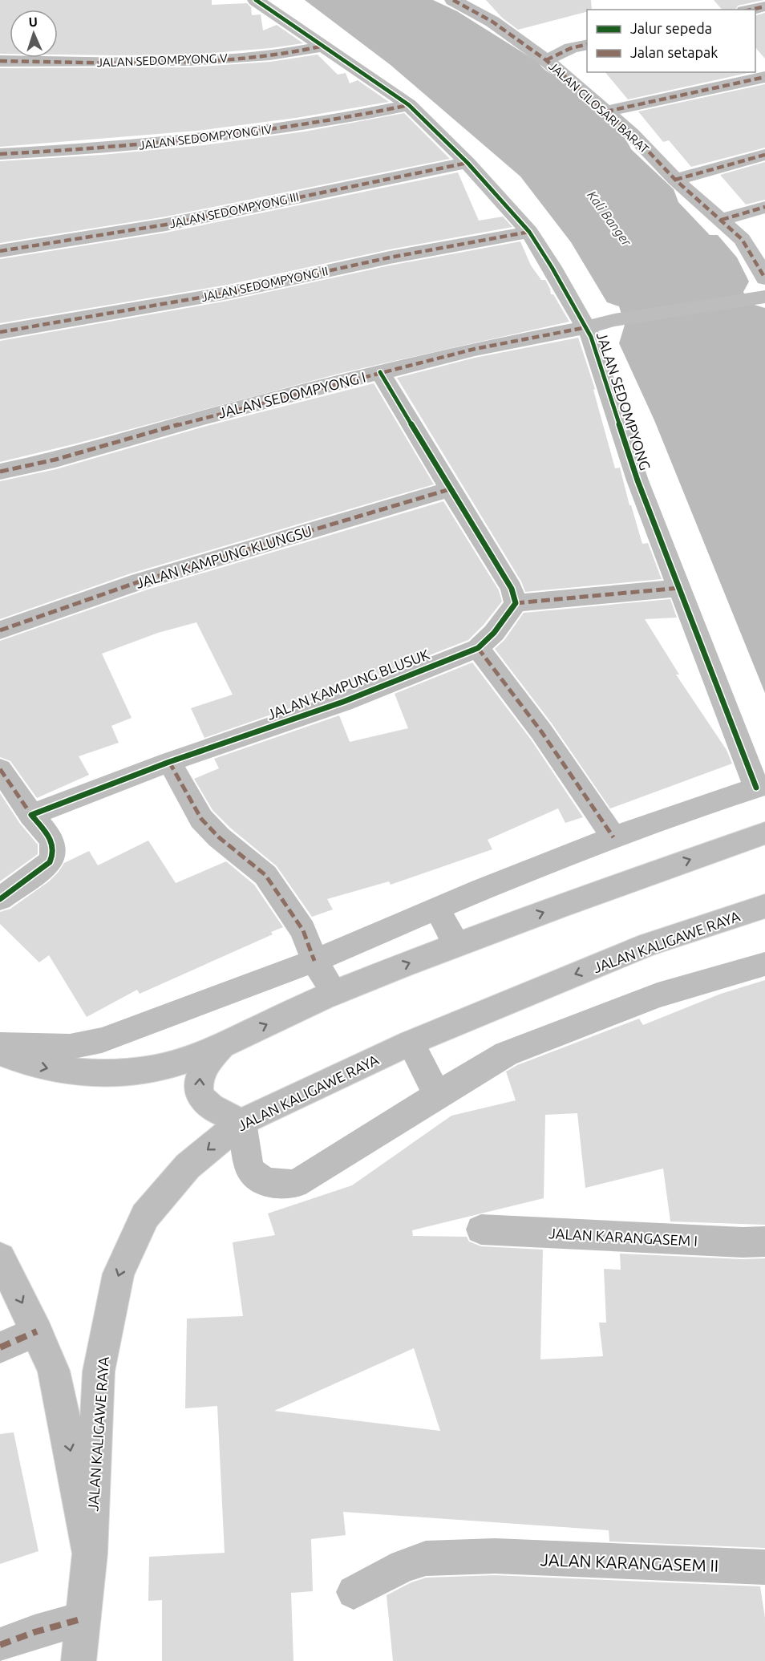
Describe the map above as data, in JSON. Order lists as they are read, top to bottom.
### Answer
{
  "streets": {
    "main road": [
      "JALAN SEDOMPYONG V",
      "JALAN CILOSARI BARAT",
      "JALAN SEDOMPYONG IV",
      "JALAN SEDOMPYONG III",
      "JALAN SEDOMPYONG II",
      "JALAN SEDOMPYONG I",
      "JALAN SEDOMPYONG",
      "JALAN KAMPUNG KLUNGSU",
      "JALAN KAMPUNG BLUSUK",
      "JALAN KALIGAWE RAYA",
      "JALAN KARANGASEM I",
      "JALAN KARANGASEM II"
    ]
  },
  "crossings": [
    ["JALAN SEDOMPYONG V", "JALAN SEDOMPYONG"],
    ["JALAN SEDOMPYONG IV", "JALAN SEDOMPYONG"],
    ["JALAN SEDOMPYONG III", "JALAN SEDOMPYONG"],
    ["JALAN SEDOMPYONG II", "JALAN SEDOMPYONG"],
    ["JALAN SEDOMPYONG I", "JALAN SEDOMPYONG"]
  ],
  "one_way": ["JALAN KALIGAWE RAYA"],
  "water": ["Kali Banger"],
  "legend": ["Jalur sepeda", "Jalan setapak"],
  "north": "top"
}
